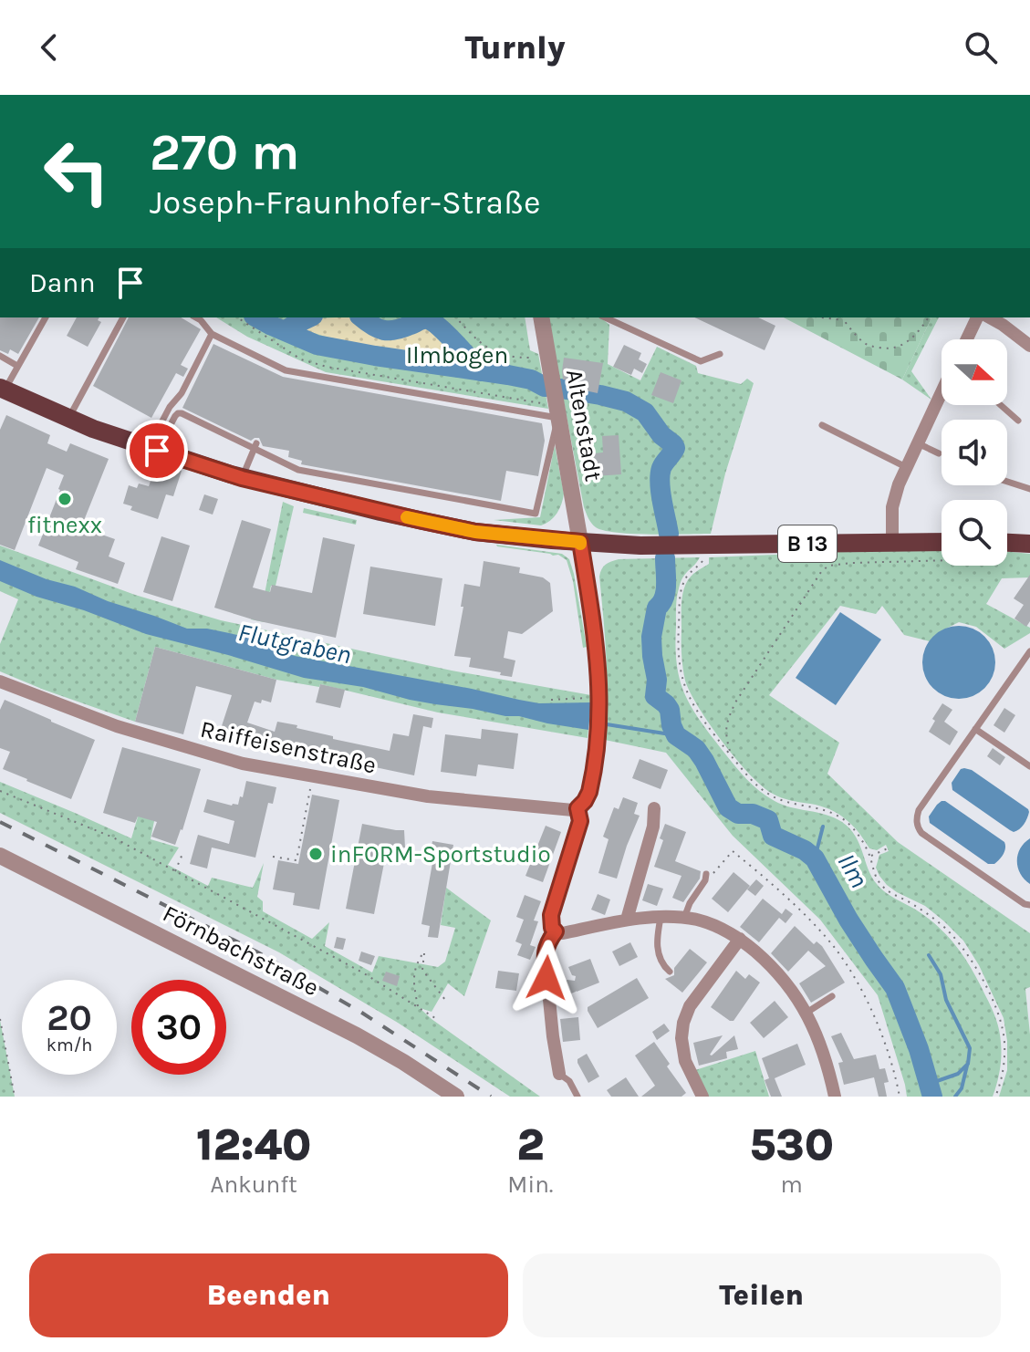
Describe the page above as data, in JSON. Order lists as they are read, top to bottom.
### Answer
{
  "streets": {
    "main road": ["B 13"],
    "street": ["Altenstadt", "Raiffeisenstraße", "Förnbachstraße"]
  },
  "crossings": [
    ["Altenstadt", "B 13"]
  ],
  "water": ["Flutgraben", "Ilm"],
  "parks": ["Ilmbogen"],
  "places": ["fitnexx", "inFORM-Sportstudio"],
  "north": "right",
  "page": {
    "header": "Turnly",
    "turn": ["270 m", "Joseph-Fraunhofer-Straße"],
    "then": "Dann",
    "speed": "20 km/h",
    "limit": "30",
    "eta": [
      "12:40",
      "Ankunft",
      "2",
      "Min.",
      "530",
      "m"
    ],
    "buttons": ["Beenden", "Teilen"]
  }
}
